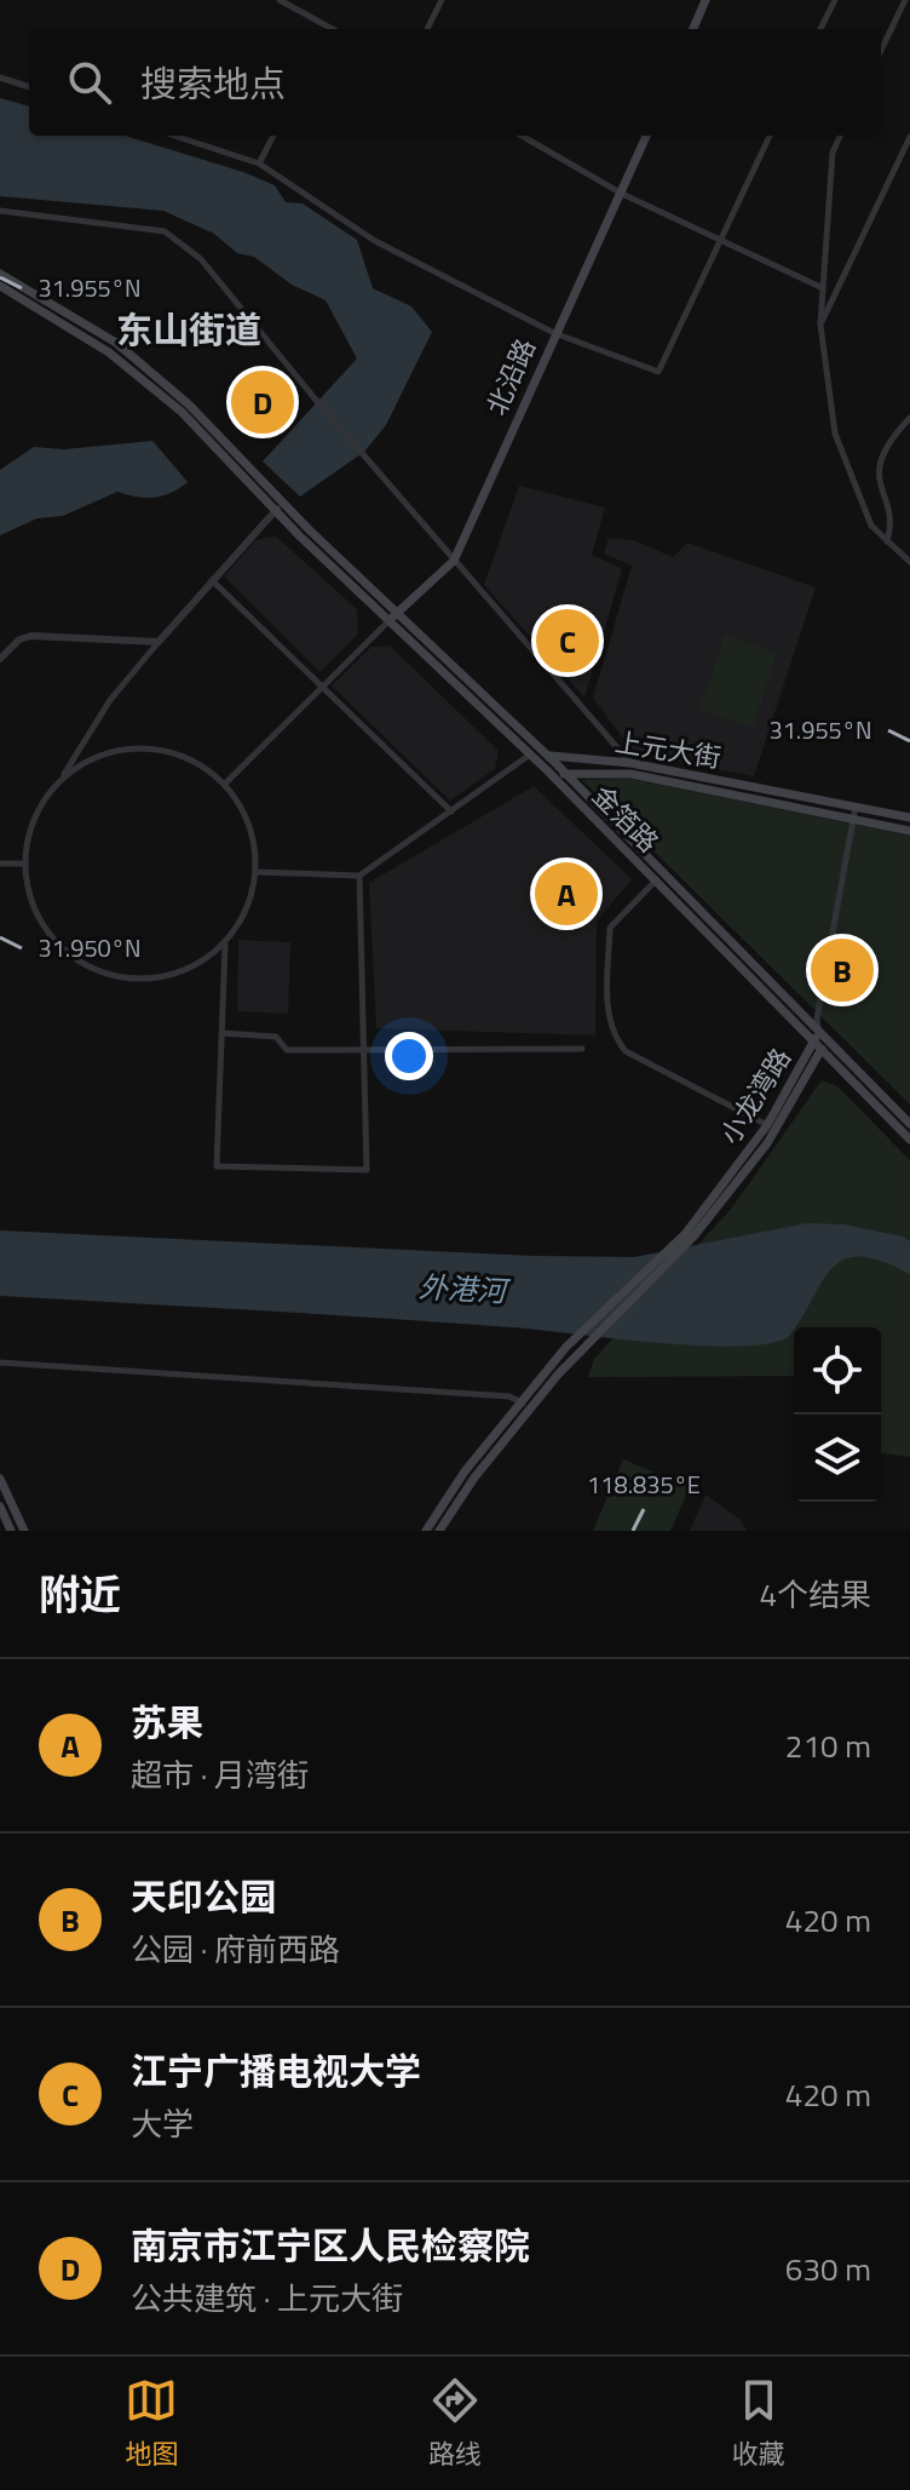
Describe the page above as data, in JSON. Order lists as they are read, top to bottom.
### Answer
{
  "streets": {
    "main road": [
      "北沿路",
      "上元大街",
      "金箔路",
      "小龙湾路"
    ]
  },
  "crossings": [
    ["北沿路", "金箔路"],
    ["上元大街", "金箔路"],
    ["金箔路", "小龙湾路"]
  ],
  "districts": ["东山街道"],
  "water": ["外港河"],
  "page": {
    "search": "搜索地点",
    "pins": [
      "D",
      "C",
      "A",
      "B"
    ],
    "heading": ["附近", "4个结果"],
    "list": [
      {
        "mark": "A",
        "name": "苏果",
        "note": "超市 · 月湾街",
        "value": "210 m"
      },
      {
        "mark": "B",
        "name": "天印公园",
        "note": "公园 · 府前西路",
        "value": "420 m"
      },
      {
        "mark": "C",
        "name": "江宁广播电视大学",
        "note": "大学",
        "value": "420 m"
      },
      {
        "mark": "D",
        "name": "南京市江宁区人民检察院",
        "note": "公共建筑 · 上元大街",
        "value": "630 m"
      }
    ],
    "nav": ["地图", "路线", "收藏"]
  },
  "coordinates": ["31.955°N", "31.950°N", "118.835°E"]
}
